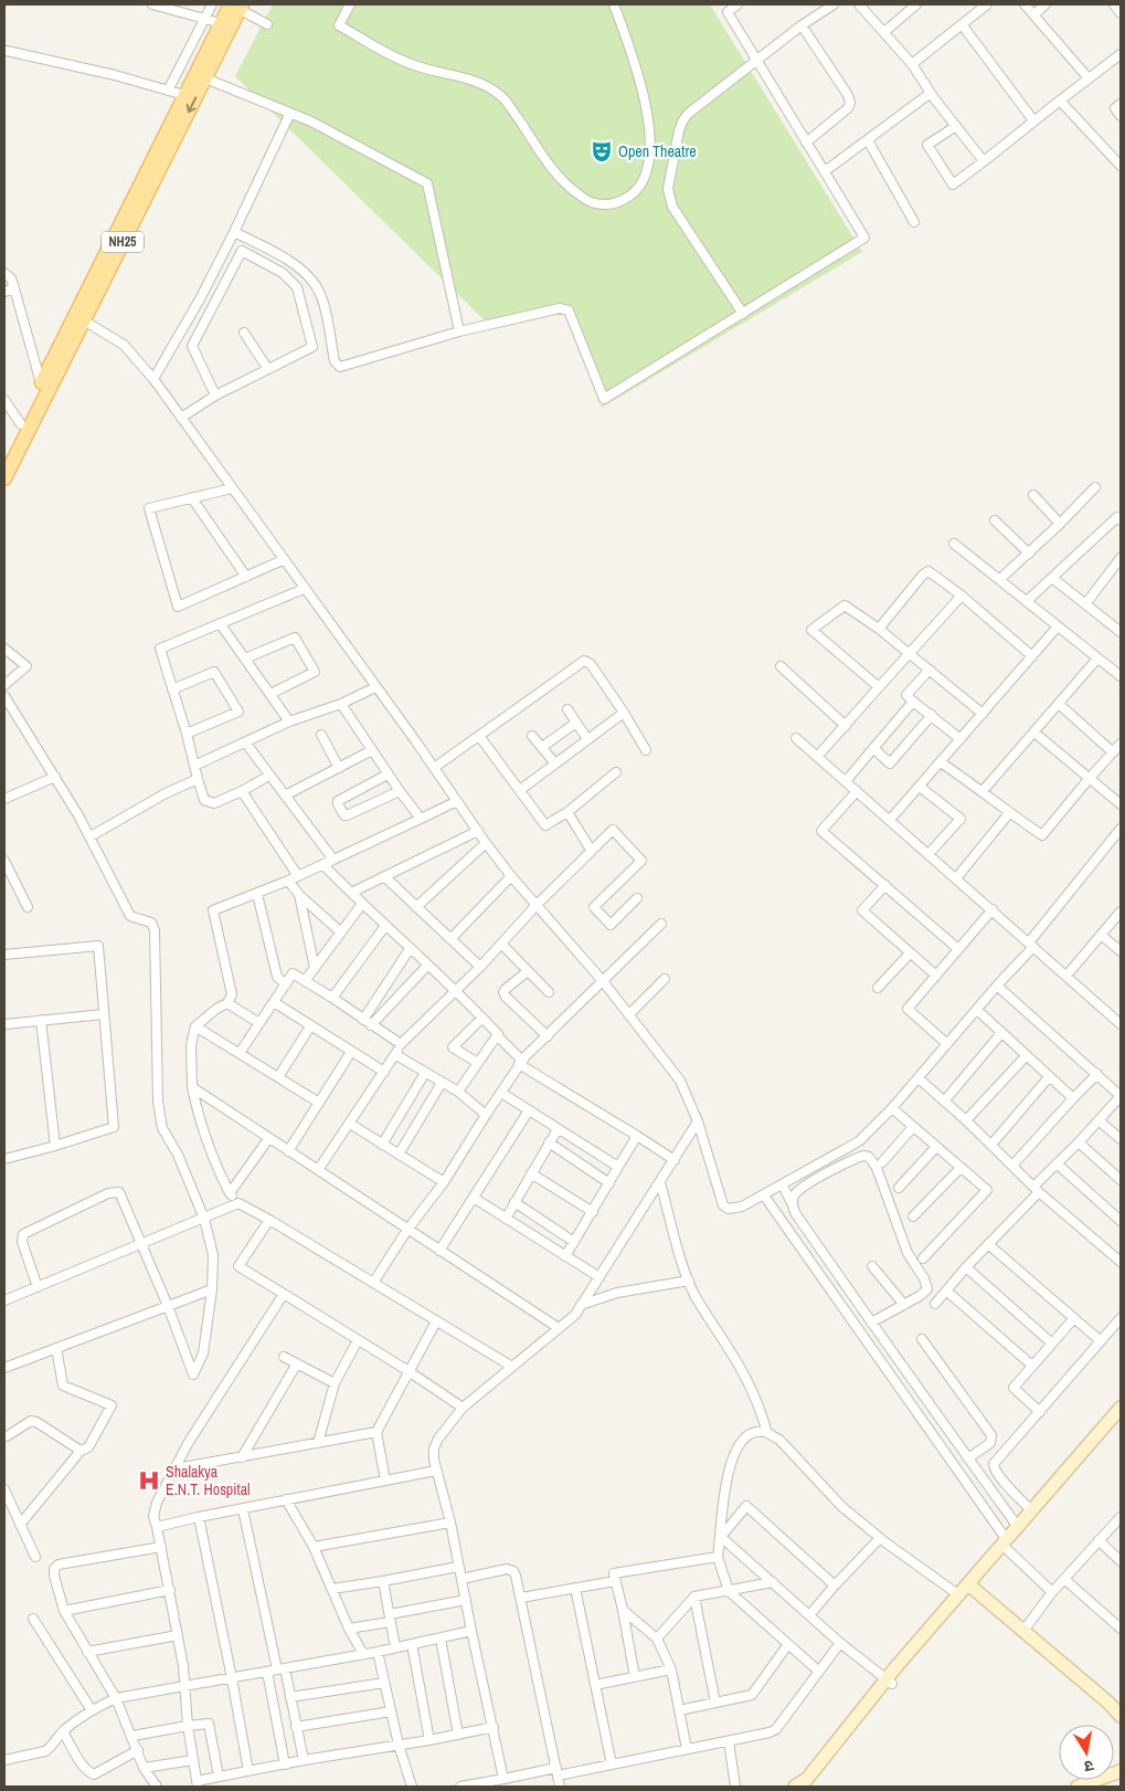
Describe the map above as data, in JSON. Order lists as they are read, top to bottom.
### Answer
{
  "streets": {
    "main road": ["NH25"]
  },
  "places": {
    "theatre": ["Open Theatre"],
    "hospital": ["Shalakya E.N.T. Hospital"]
  },
  "north": "bottom"
}
